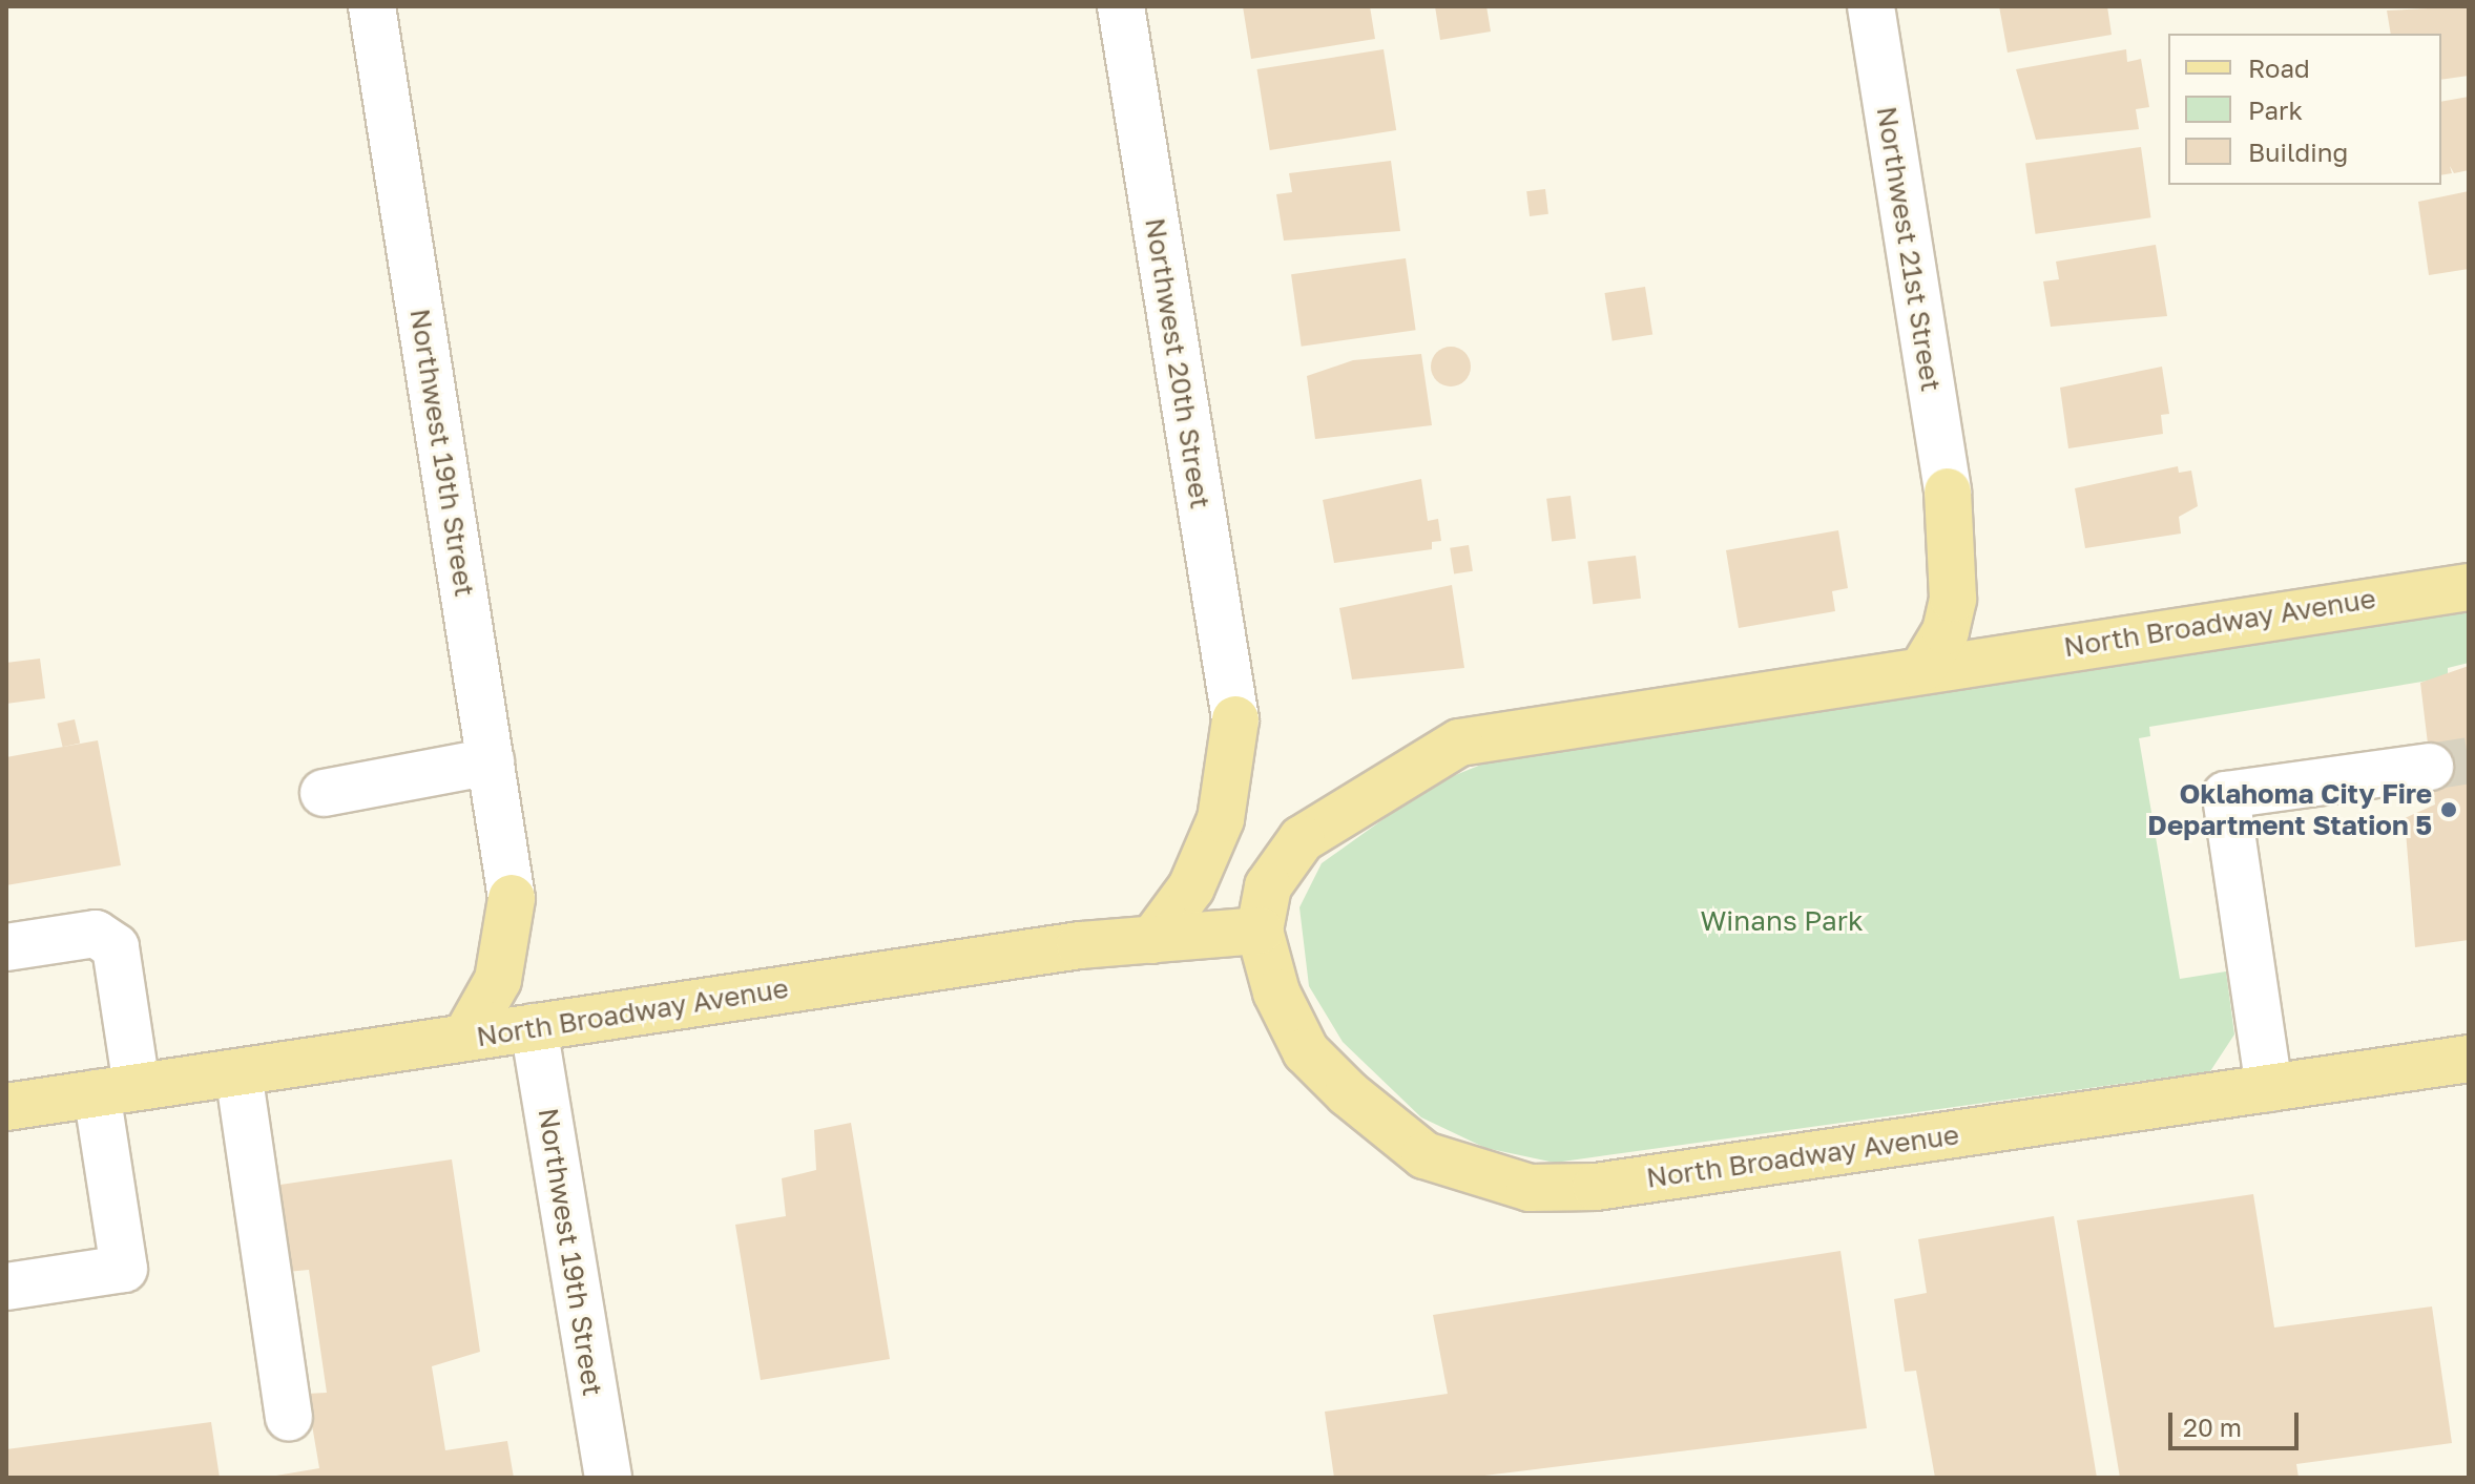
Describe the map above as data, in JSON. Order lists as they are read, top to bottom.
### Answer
{
  "streets": {
    "main road": ["North Broadway Avenue"],
    "street": ["Northwest 21st Street", "Northwest 20th Street", "Northwest 19th Street"]
  },
  "crossings": [
    ["Northwest 19th Street", "North Broadway Avenue"]
  ],
  "parks": ["Winans Park"],
  "places": ["Oklahoma City Fire Department Station 5"],
  "legend": ["Road", "Park", "Building"],
  "scale_bar": "20 m"
}
